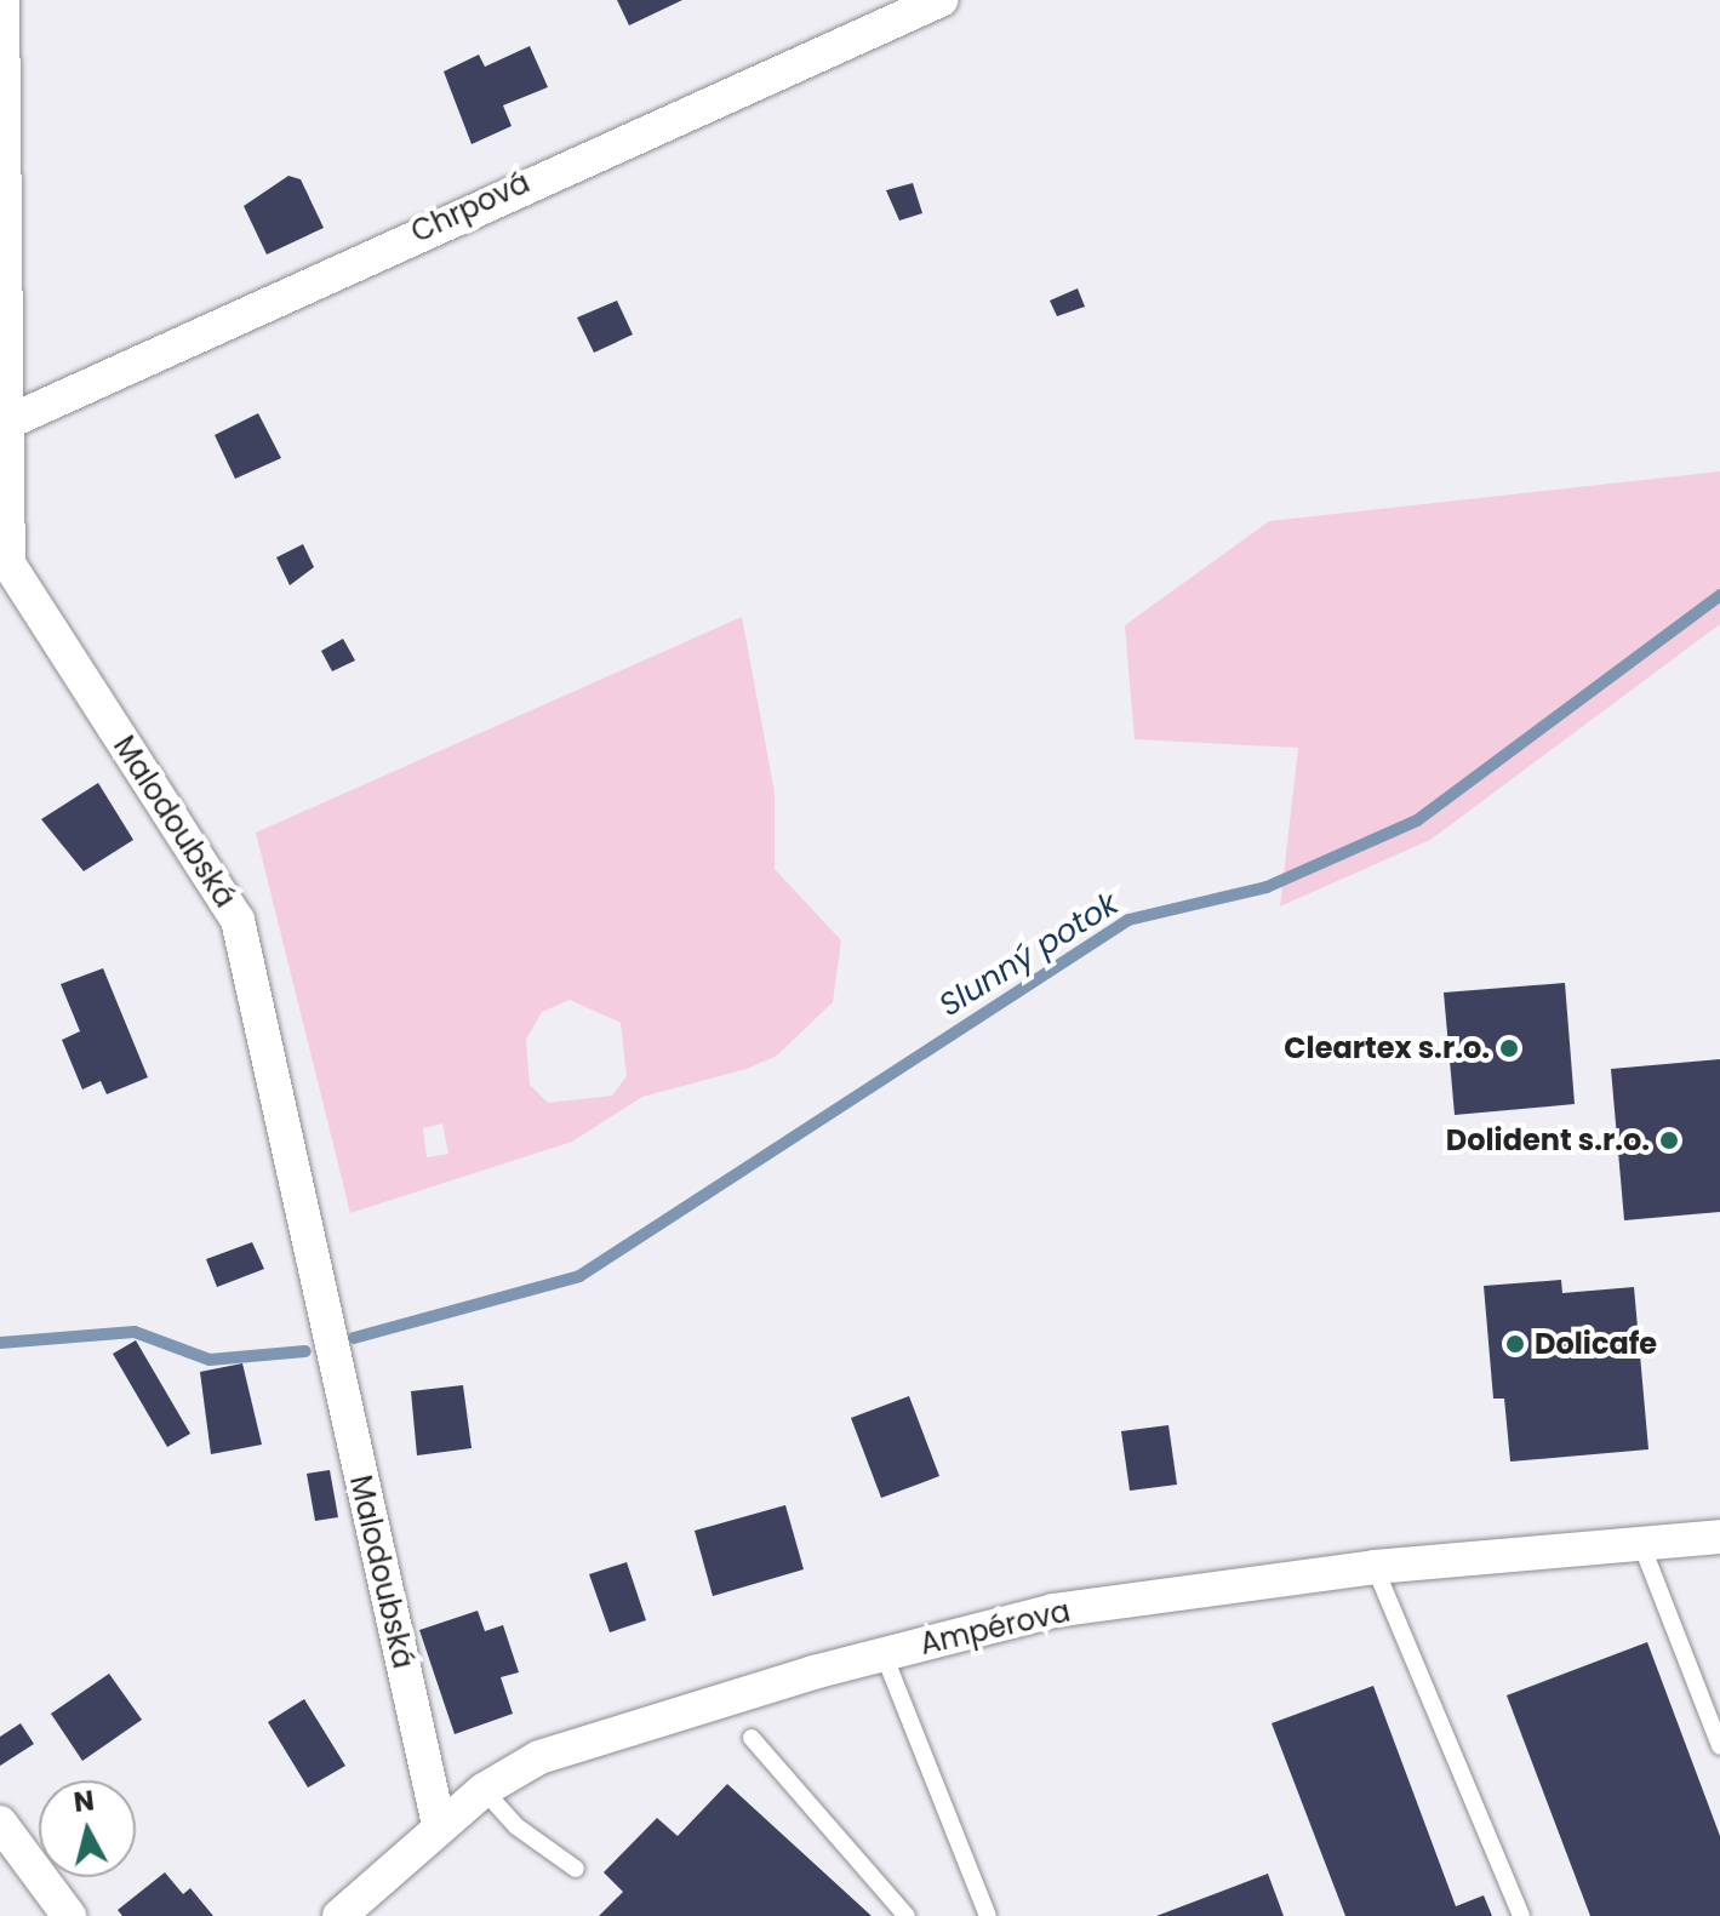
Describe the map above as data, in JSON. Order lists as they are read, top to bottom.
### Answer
{
  "streets": {
    "street": ["Chrpová", "Malodoubská", "Ampérova"]
  },
  "crossings": [
    ["Chrpová", "Malodoubská"],
    ["Malodoubská", "Ampérova"]
  ],
  "water": ["Slunný potok"],
  "places": ["Cleartex s.r.o.", "Dolident s.r.o.", "Dolicafe"],
  "north": "top"
}
